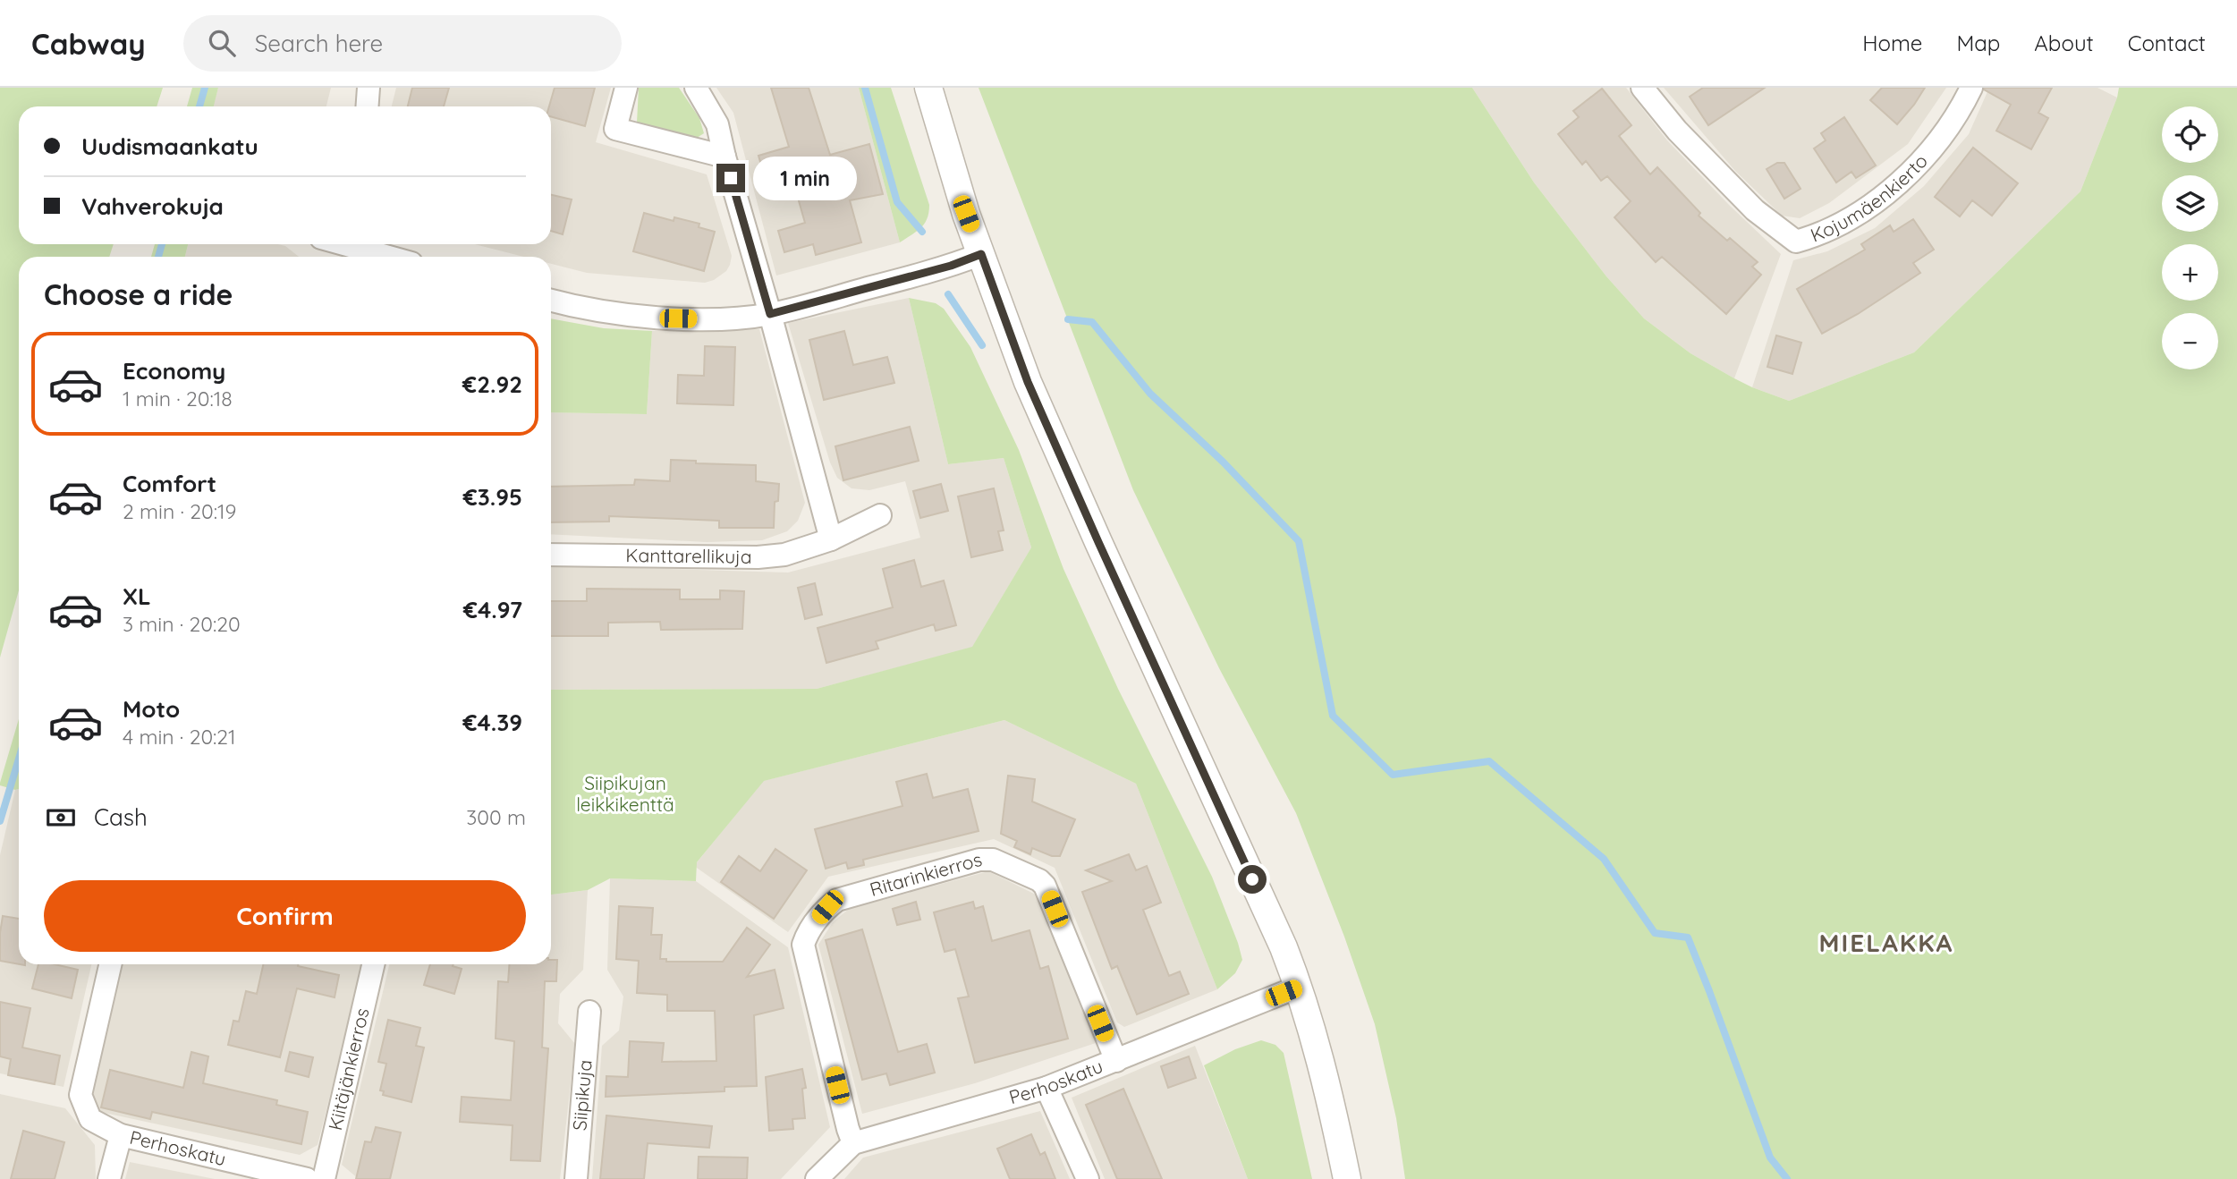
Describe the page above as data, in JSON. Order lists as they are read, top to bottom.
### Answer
{
  "streets": {
    "street": [
      "Kojumäenkierto",
      "Kanttarellikuja",
      "Ritarinkierros",
      "Kiitäjänkierros",
      "Perhoskatu",
      "Siipikuja"
    ]
  },
  "crossings": [
    ["Ritarinkierros", "Perhoskatu"]
  ],
  "districts": ["MIELAKKA"],
  "parks": ["Siipikujan leikkikenttä"],
  "page": {
    "header": "Cabway",
    "search": "Search here",
    "nav": [
      "Home",
      "Map",
      "About",
      "Contact"
    ],
    "map_buttons": ["+", "−"],
    "banner": ["Uudismaankatu", "Vahverokuja"],
    "bubble": "1 min",
    "heading": "Choose a ride",
    "list": [
      {
        "name": "Economy",
        "note": "1 min · 20:18",
        "value": "€2.92"
      },
      {
        "name": "Comfort",
        "note": "2 min · 20:19",
        "value": "€3.95"
      },
      {
        "name": "XL",
        "note": "3 min · 20:20",
        "value": "€4.97"
      },
      {
        "name": "Moto",
        "note": "4 min · 20:21",
        "value": "€4.39"
      }
    ],
    "pay": ["Cash", "300 m"],
    "buttons": "Confirm"
  }
}
